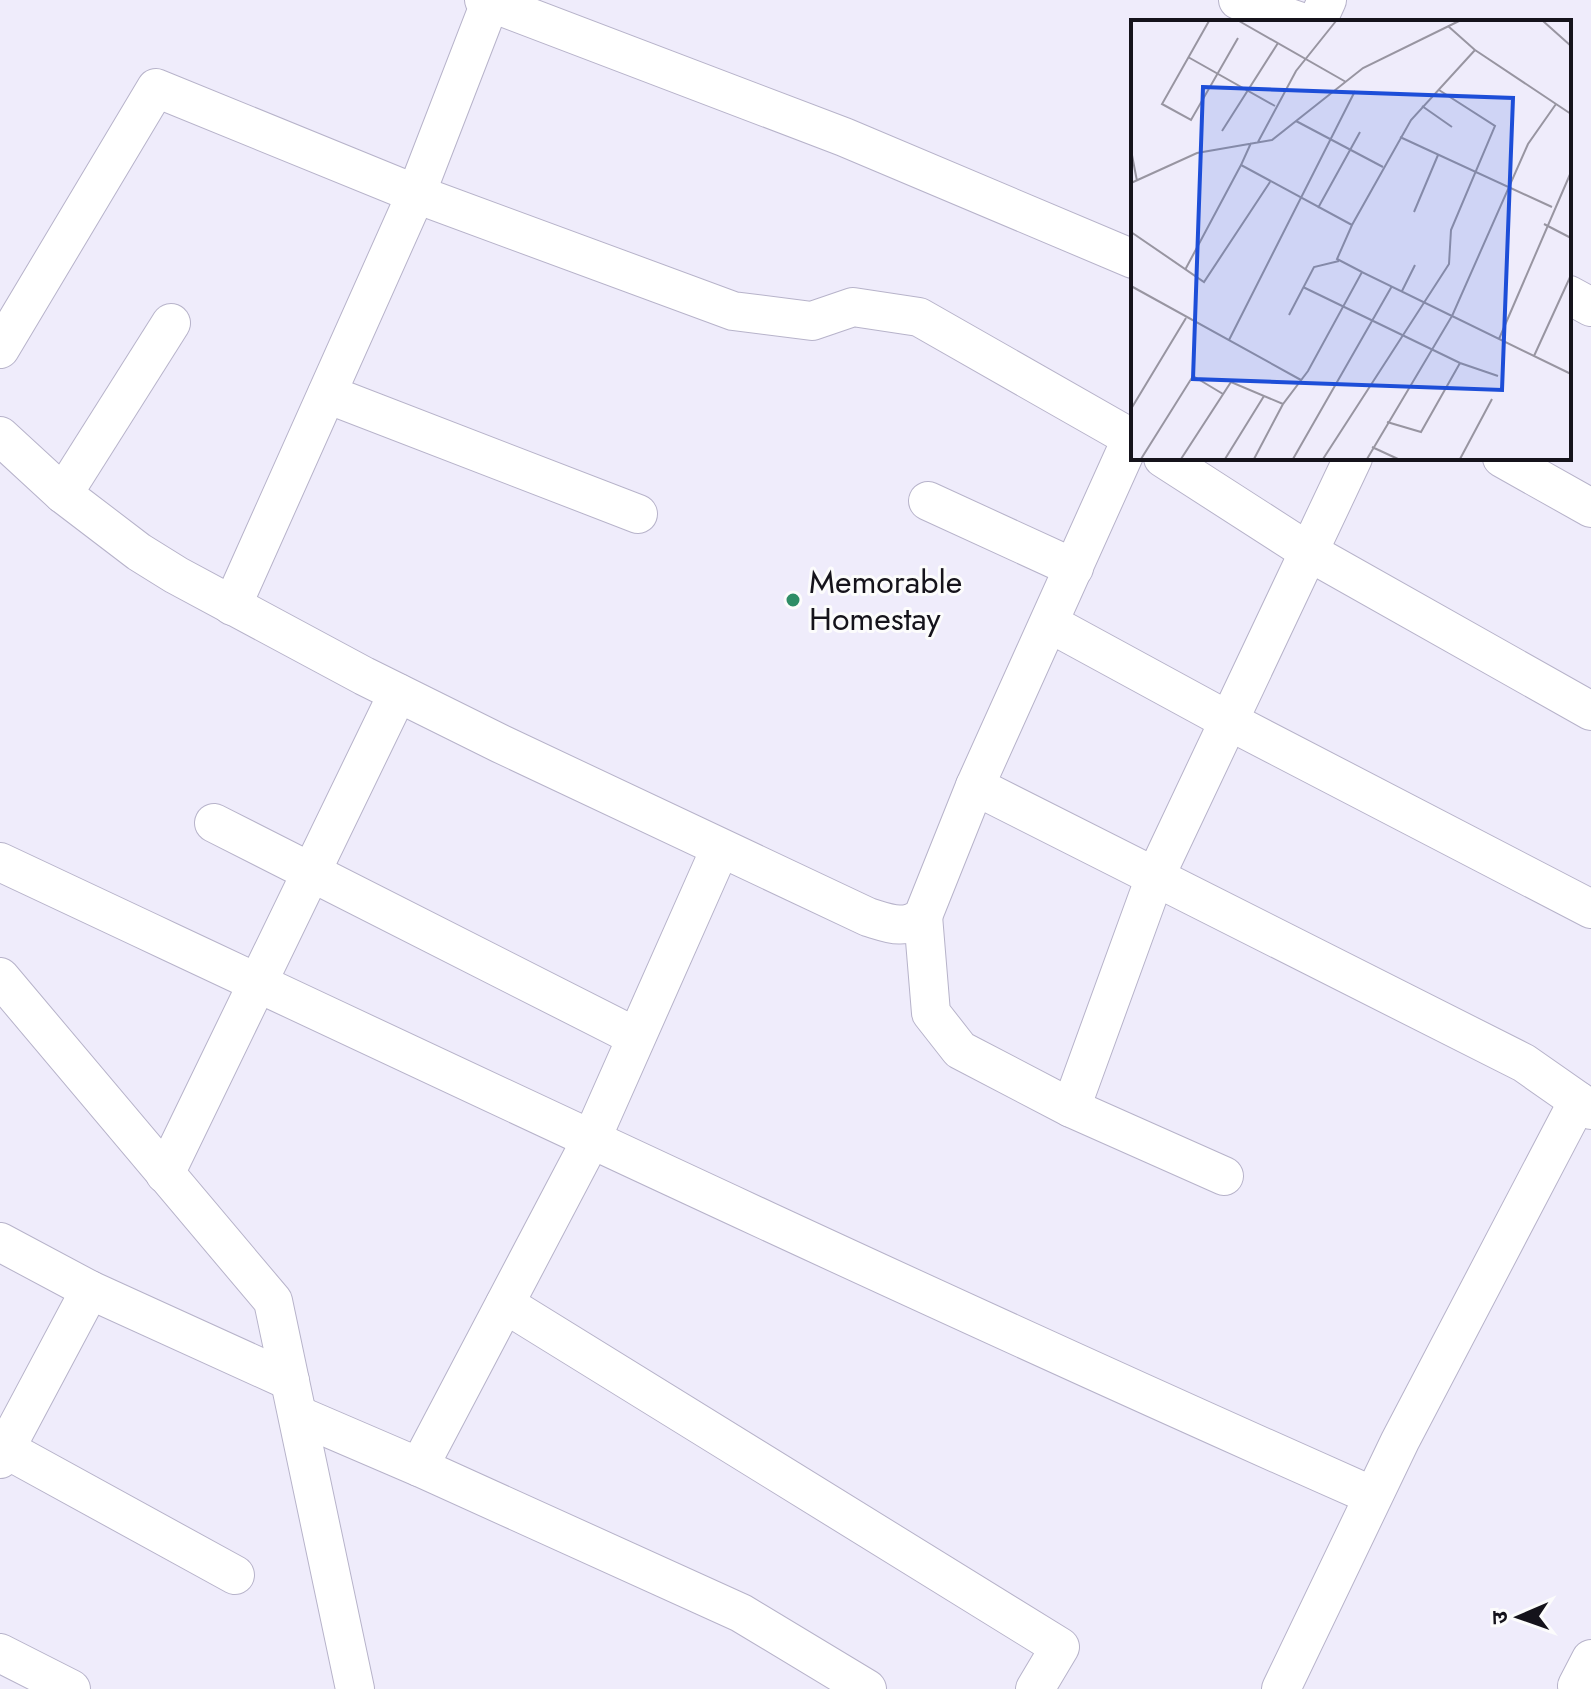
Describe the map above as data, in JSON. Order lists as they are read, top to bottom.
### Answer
{
  "places": ["Memorable Homestay"],
  "north": "left"
}
